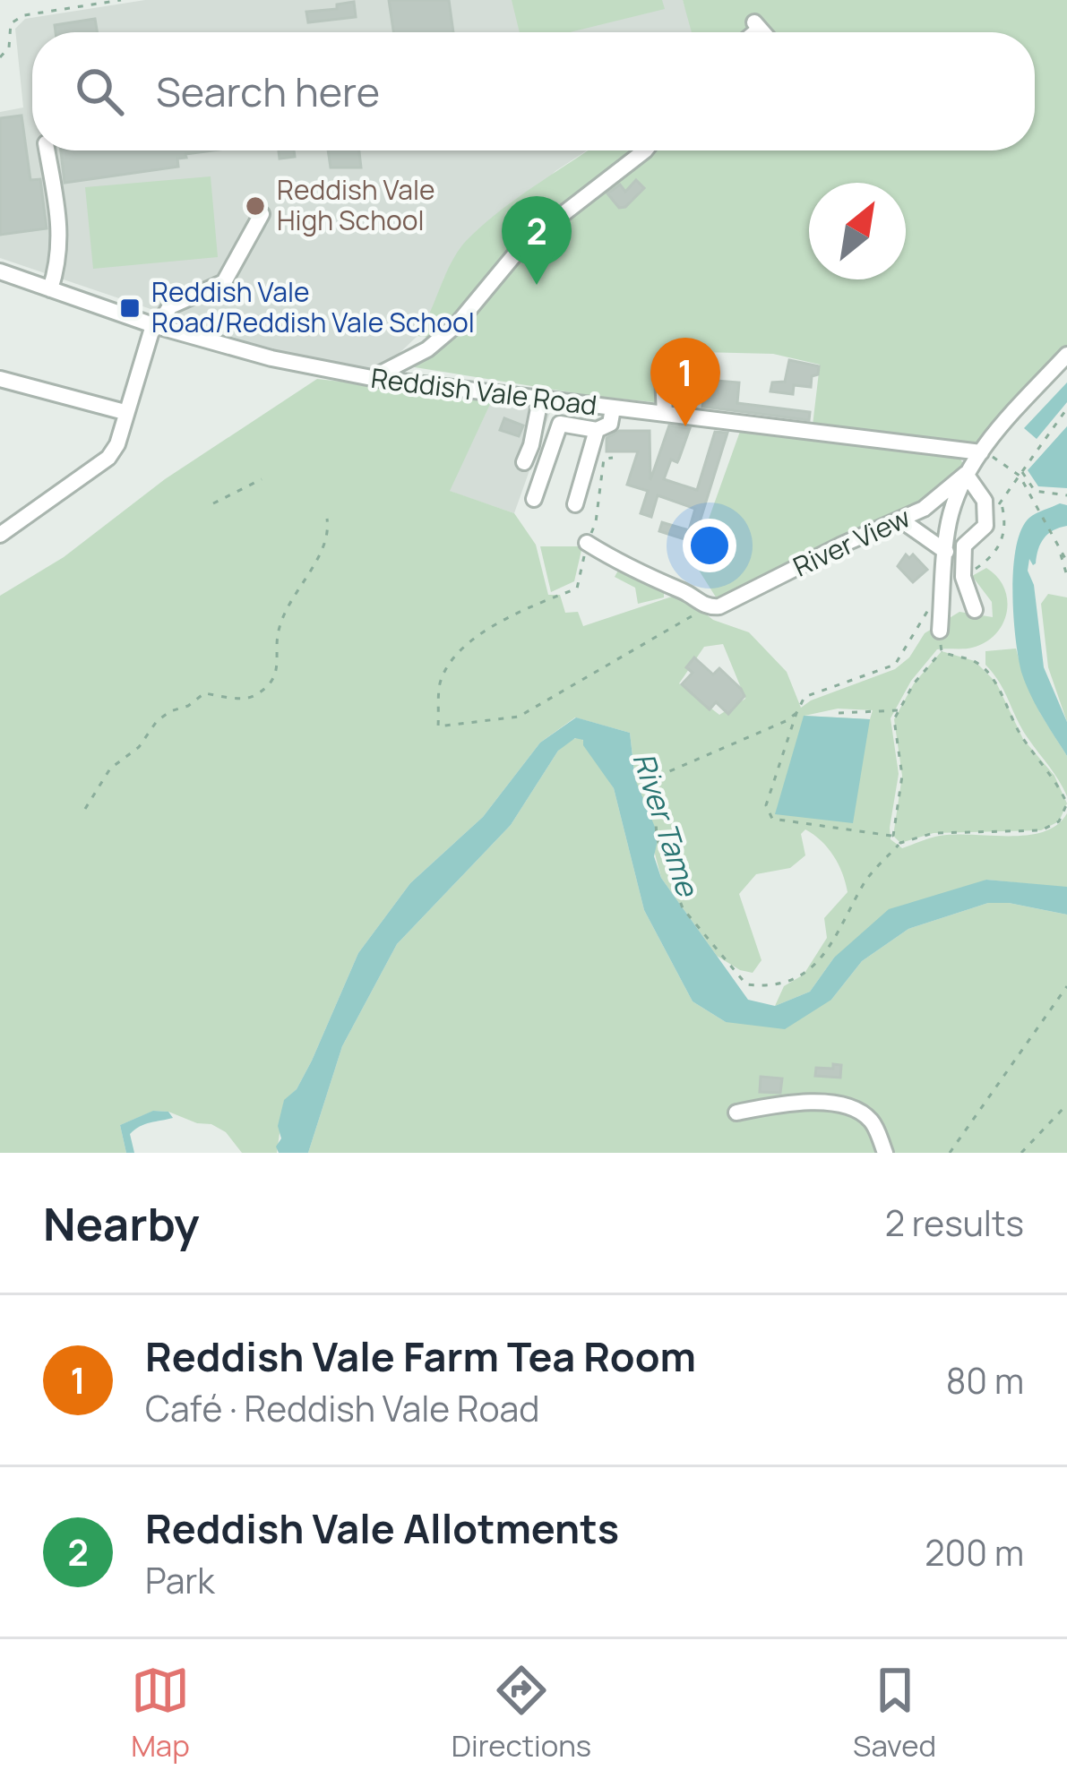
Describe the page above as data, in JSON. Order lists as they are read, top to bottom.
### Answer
{
  "streets": {
    "street": ["Reddish Vale Road", "River View"]
  },
  "water": ["River Tame"],
  "places": {
    "other": ["Reddish Vale High School"],
    "transit": ["Reddish Vale Road/Reddish Vale School"]
  },
  "north": "top right",
  "page": {
    "search": "Search here",
    "pins": ["2", "1"],
    "heading": ["Nearby", "2 results"],
    "list": [
      {
        "mark": "1",
        "name": "Reddish Vale Farm Tea Room",
        "note": "Café · Reddish Vale Road",
        "value": "80 m"
      },
      {
        "mark": "2",
        "name": "Reddish Vale Allotments",
        "note": "Park",
        "value": "200 m"
      }
    ],
    "nav": ["Map", "Directions", "Saved"]
  }
}
